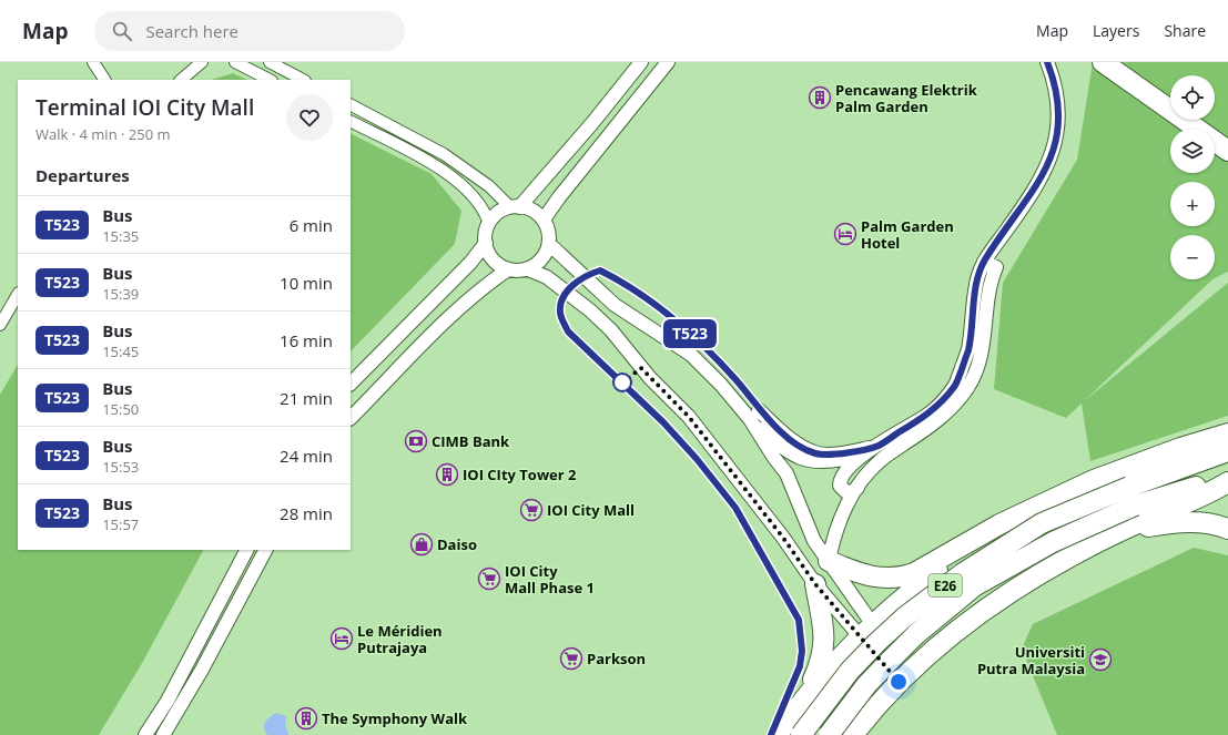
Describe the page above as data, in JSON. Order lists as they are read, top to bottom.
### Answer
{
  "streets": {
    "highway": ["E26"]
  },
  "places": {
    "building": ["Pencawang Elektrik Palm Garden", "IOI CIty Tower 2", "The Symphony Walk"],
    "hotel": ["Palm Garden Hotel", "Le Méridien Putrajaya"],
    "bank": ["CIMB Bank"],
    "supermarket": ["IOI City Mall", "IOI City Mall Phase 1", "Parkson"],
    "shop": ["Daiso"],
    "school or university": ["Universiti Putra Malaysia"]
  },
  "lines": ["bus line T523"],
  "page": {
    "header": "Map",
    "search": "Search here",
    "nav": ["Map", "Layers", "Share"],
    "on_map": "T523",
    "map_buttons": ["+", "−"],
    "heading": [
      ["Terminal IOI City Mall", "Walk · 4 min · 250 m"],
      "Departures"
    ],
    "list": [
      {
        "mark": "T523",
        "name": "Bus",
        "note": "15:35",
        "value": "6 min"
      },
      {
        "mark": "T523",
        "name": "Bus",
        "note": "15:39",
        "value": "10 min"
      },
      {
        "mark": "T523",
        "name": "Bus",
        "note": "15:45",
        "value": "16 min"
      },
      {
        "mark": "T523",
        "name": "Bus",
        "note": "15:50",
        "value": "21 min"
      },
      {
        "mark": "T523",
        "name": "Bus",
        "note": "15:53",
        "value": "24 min"
      },
      {
        "mark": "T523",
        "name": "Bus",
        "note": "15:57",
        "value": "28 min"
      }
    ]
  }
}
